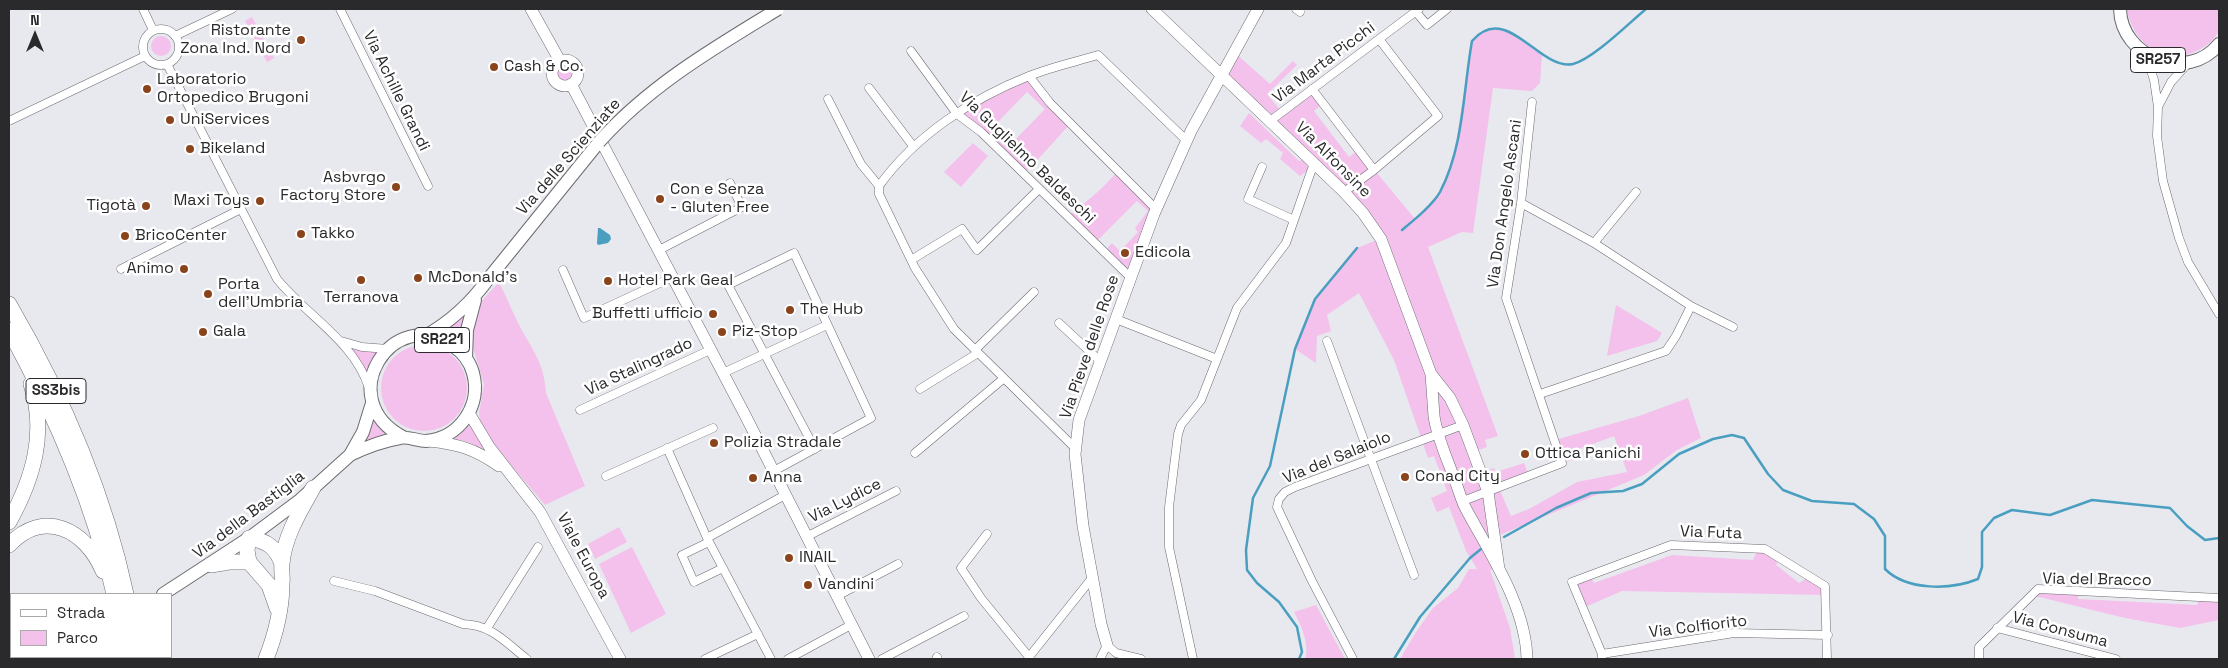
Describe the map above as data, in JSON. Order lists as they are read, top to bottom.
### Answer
{
  "streets": {
    "highway": ["SS3bis"],
    "main road": [
      "SR257",
      "Via delle Scienziate",
      "Via Alfonsine",
      "SR221",
      "Via Pieve delle Rose",
      "Via della Bastiglia",
      "Viale Europa"
    ],
    "street": [
      "Via Marta Picchi",
      "Via Achille Grandi",
      "Via Guglielmo Baldeschi",
      "Via Don Angelo Ascani",
      "Via Stalingrado",
      "Via del Salaiolo",
      "Via Lydice",
      "Via Futa",
      "Via del Bracco",
      "Via Colfiorito",
      "Via Consuma"
    ]
  },
  "crossings": [
    ["Via Marta Picchi", "Via Alfonsine"],
    ["Via delle Scienziate", "SR221"],
    ["Via delle Scienziate", "Via della Bastiglia"],
    ["Via delle Scienziate", "Viale Europa"],
    ["Via Guglielmo Baldeschi", "Via Pieve delle Rose"],
    ["Via Alfonsine", "Via Don Angelo Ascani"],
    ["Via Alfonsine", "Via Pieve delle Rose"],
    ["Via Alfonsine", "Via del Salaiolo"],
    ["SR221", "Via della Bastiglia"],
    ["SR221", "Viale Europa"],
    ["Via della Bastiglia", "Viale Europa"],
    ["Via Futa", "Via Colfiorito"],
    ["Via del Bracco", "Via Consuma"]
  ],
  "places": [
    "Ristorante Zona Ind. Nord",
    "Cash & Co.",
    "Laboratorio Ortopedico Brugoni",
    "UniServices",
    "Bikeland",
    "Asbvrgo Factory Store",
    "Con e Senza - Gluten Free",
    "Maxi Toys",
    "Tigotà",
    "Takko",
    "BricoCenter",
    "Edicola",
    "Animo",
    "McDonald's",
    "Terranova",
    "Hotel Park Geal",
    "Porta dell'Umbria",
    "The Hub",
    "Buffetti ufficio",
    "Gala",
    "Piz-Stop",
    "Polizia Stradale",
    "Ottica Panichi",
    "Conad City",
    "Anna",
    "INAIL",
    "Vandini"
  ],
  "legend": ["Strada", "Parco"],
  "north": "top"
}
